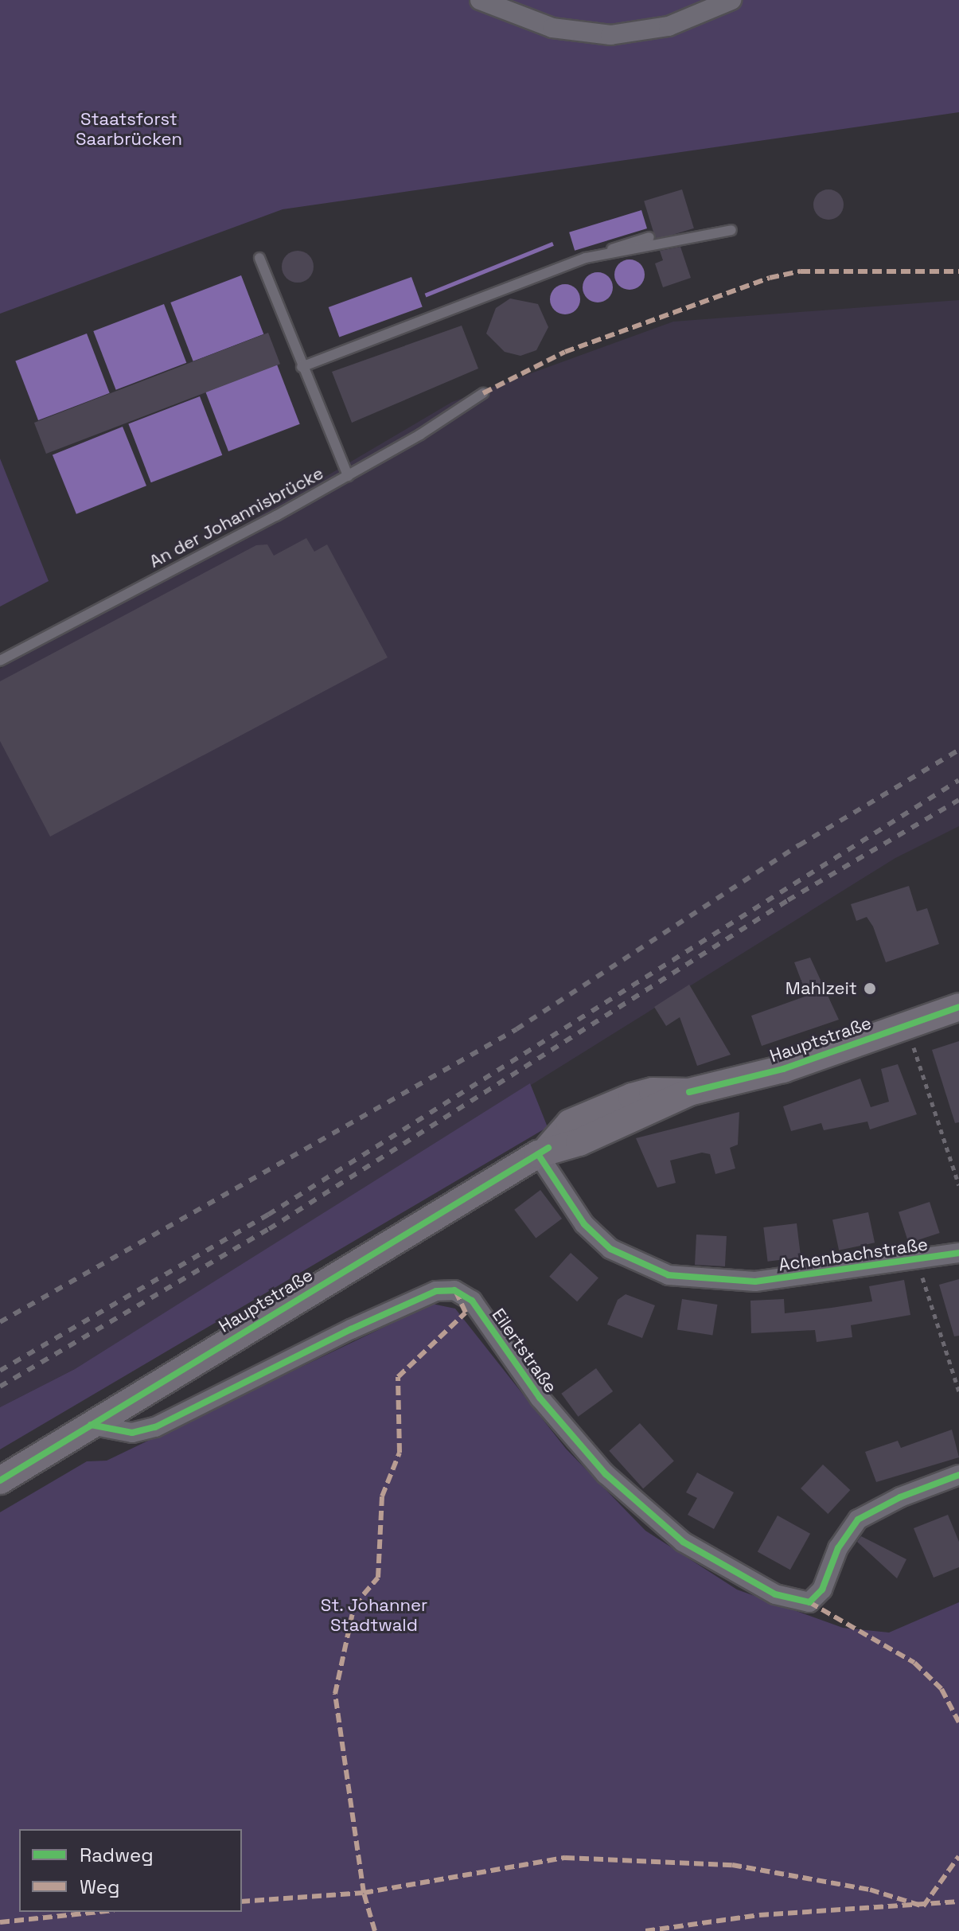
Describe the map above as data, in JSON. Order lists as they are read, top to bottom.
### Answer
{
  "streets": {
    "main road": ["Hauptstraße"],
    "street": ["Achenbachstraße", "Eilertstraße"],
    "lane": ["An der Johannisbrücke"]
  },
  "crossings": [
    ["Hauptstraße", "Achenbachstraße"],
    ["Hauptstraße", "Eilertstraße"]
  ],
  "parks": ["Staatsforst Saarbrücken", "St. Johanner Stadtwald"],
  "places": ["Mahlzeit"],
  "legend": ["Radweg", "Weg"]
}
